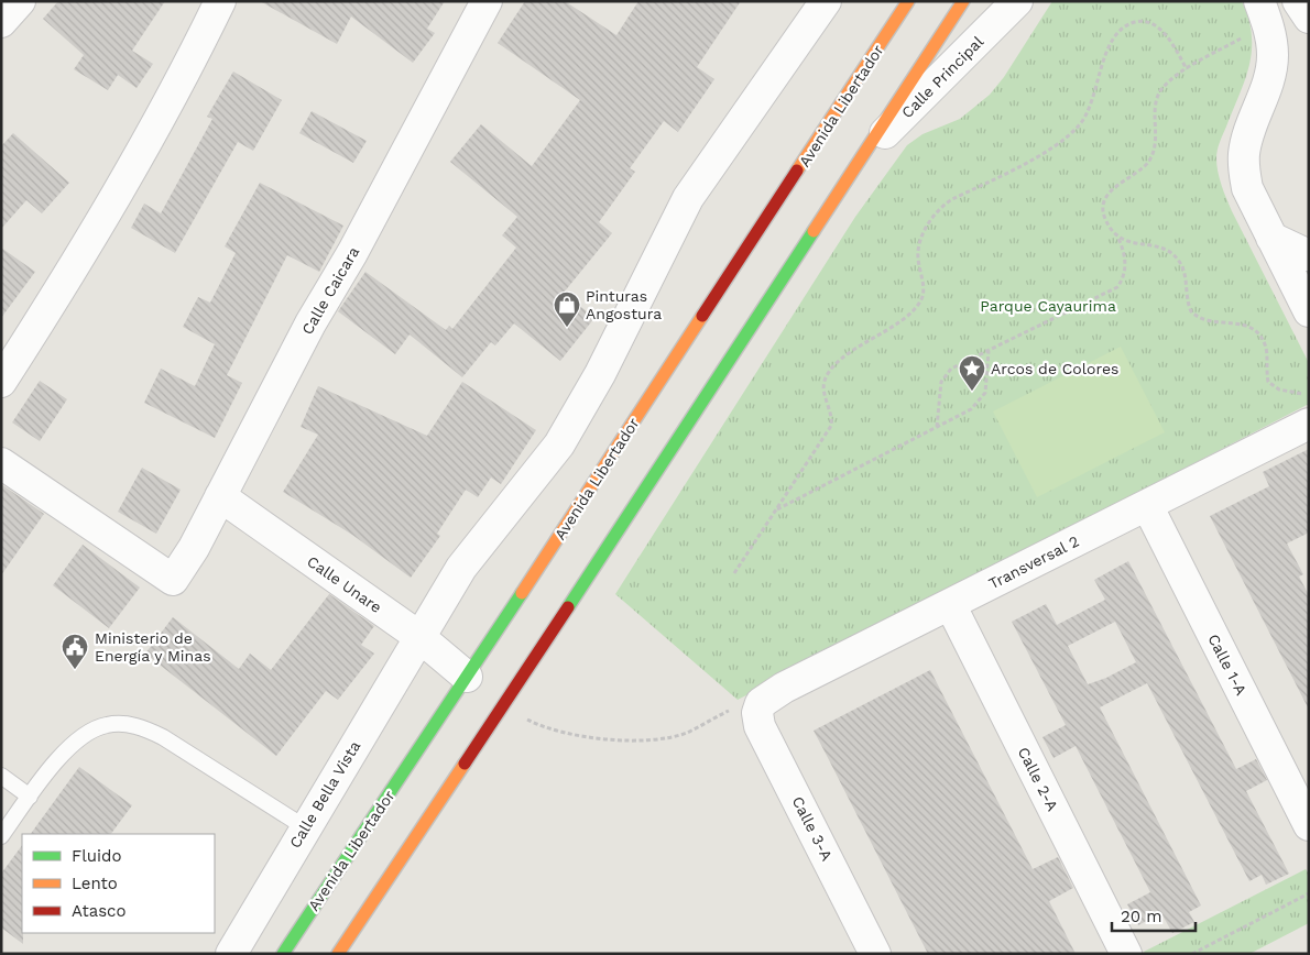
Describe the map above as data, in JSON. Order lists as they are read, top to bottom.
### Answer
{
  "streets": {
    "main road": ["Avenida Libertador"],
    "street": [
      "Calle Principal",
      "Calle Caicara",
      "Transversal 2",
      "Calle Unare",
      "Calle 1-A",
      "Calle 2-A",
      "Calle Bella Vista",
      "Calle 3-A"
    ]
  },
  "crossings": [
    ["Avenida Libertador", "Calle Unare"],
    ["Calle Caicara", "Calle Unare"],
    ["Transversal 2", "Calle 1-A"],
    ["Transversal 2", "Calle 2-A"],
    ["Transversal 2", "Calle 3-A"],
    ["Calle Unare", "Calle Bella Vista"]
  ],
  "parks": ["Parque Cayaurima"],
  "places": {
    "shop": ["Pinturas Angostura"],
    "place": ["Arcos de Colores"],
    "public building": ["Ministerio de Energía y Minas"]
  },
  "legend": ["Fluido", "Lento", "Atasco"],
  "scale_bar": "20 m"
}
